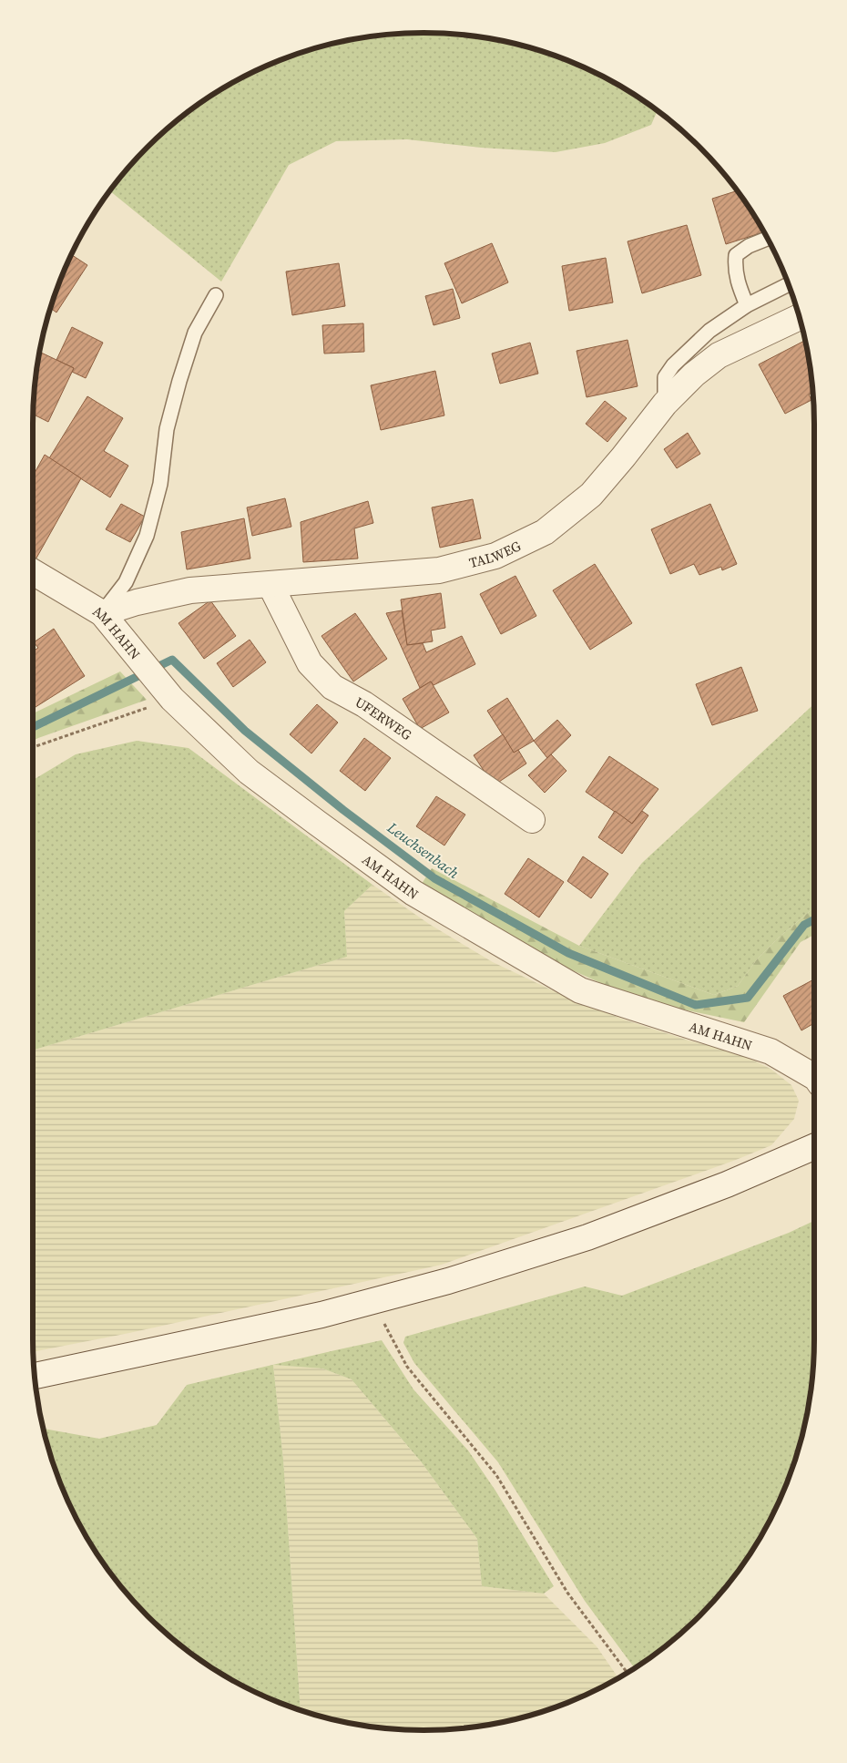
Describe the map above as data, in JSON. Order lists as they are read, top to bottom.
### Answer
{
  "streets": {
    "street": ["TALWEG", "AM HAHN", "UFERWEG"]
  },
  "crossings": [
    ["TALWEG", "AM HAHN"],
    ["TALWEG", "UFERWEG"]
  ],
  "water": ["Leuchsenbach"]
}
